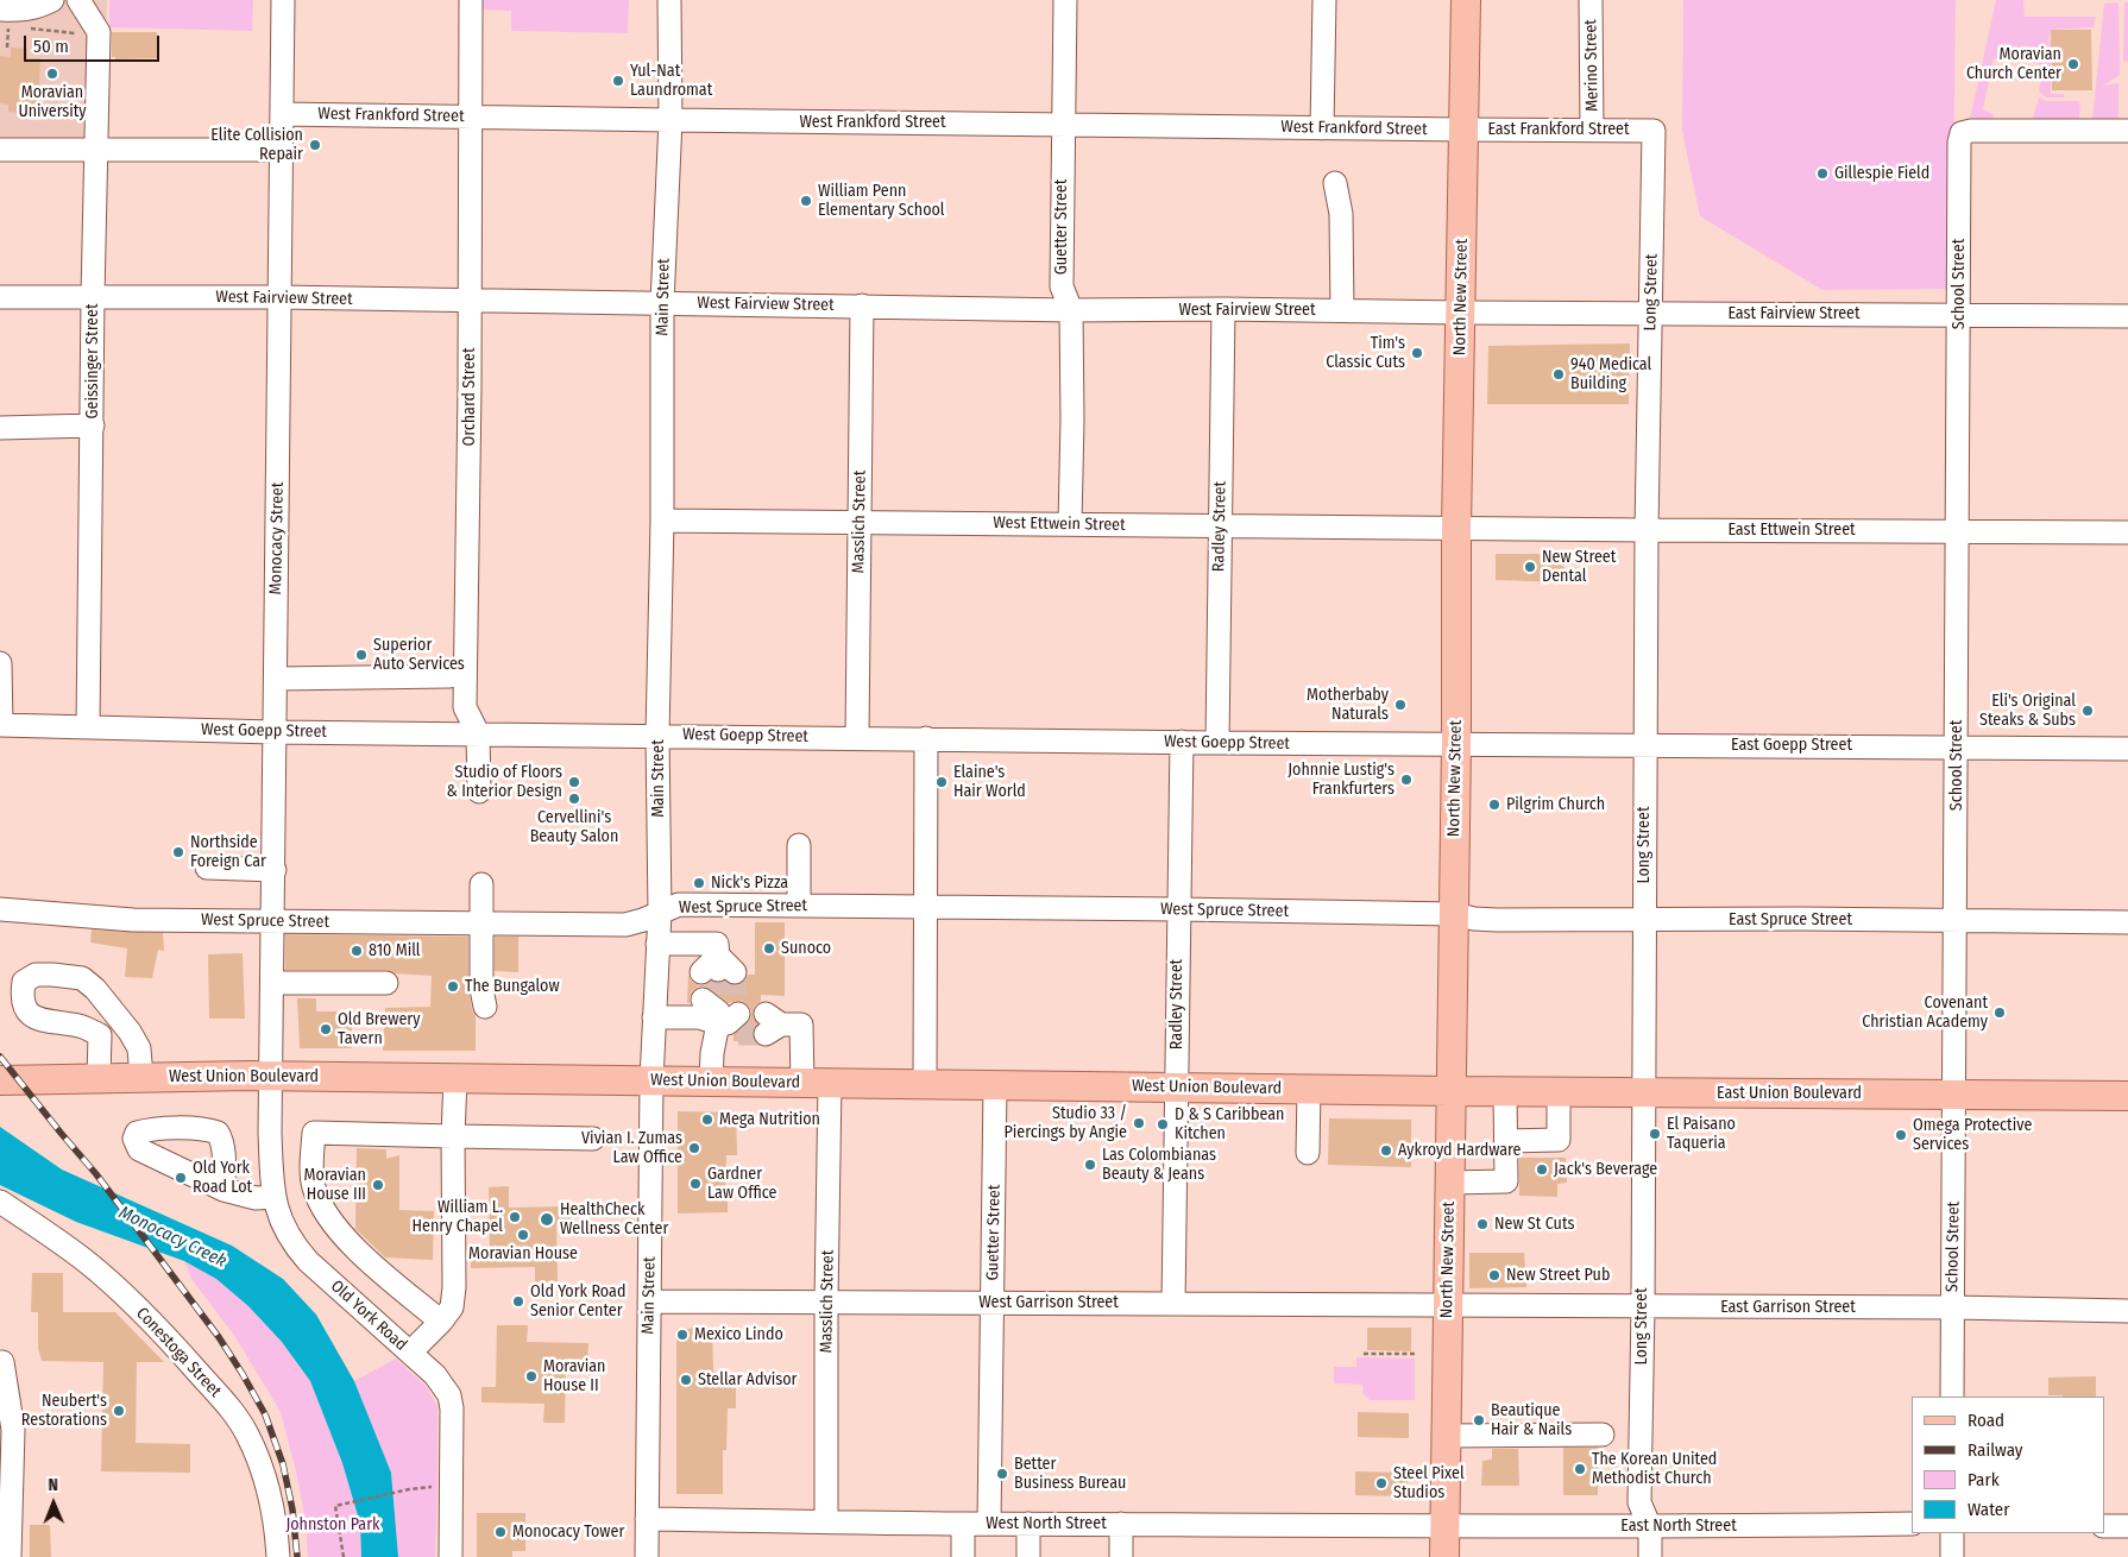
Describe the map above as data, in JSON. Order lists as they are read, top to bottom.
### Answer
{
  "streets": {
    "main road": ["North New Street", "West Union Boulevard", "East Union Boulevard"],
    "street": [
      "Merino Street",
      "West Frankford Street",
      "East Frankford Street",
      "Guetter Street",
      "School Street",
      "Long Street",
      "Main Street",
      "West Fairview Street",
      "East Fairview Street",
      "Geissinger Street",
      "Orchard Street",
      "Masslich Street",
      "West Ettwein Street",
      "Radley Street",
      "East Ettwein Street",
      "Monocacy Street",
      "West Goepp Street",
      "East Goepp Street",
      "West Spruce Street",
      "East Spruce Street",
      "West Garrison Street",
      "East Garrison Street",
      "Old York Road",
      "Conestoga Street",
      "West North Street",
      "East North Street"
    ]
  },
  "crossings": [
    ["Merino Street", "East Frankford Street"],
    ["West Frankford Street", "East Frankford Street"],
    ["West Frankford Street", "Guetter Street"],
    ["West Frankford Street", "Main Street"],
    ["West Frankford Street", "North New Street"],
    ["West Frankford Street", "Orchard Street"],
    ["West Frankford Street", "Monocacy Street"],
    ["East Frankford Street", "Long Street"],
    ["East Frankford Street", "North New Street"],
    ["Guetter Street", "West Fairview Street"],
    ["Guetter Street", "West Ettwein Street"],
    ["Guetter Street", "West Union Boulevard"],
    ["Guetter Street", "West Garrison Street"],
    ["Guetter Street", "West North Street"],
    ["School Street", "East Fairview Street"],
    ["School Street", "East Ettwein Street"],
    ["School Street", "East Goepp Street"],
    ["School Street", "East Spruce Street"],
    ["School Street", "East Union Boulevard"],
    ["School Street", "East Garrison Street"],
    ["Long Street", "East Fairview Street"],
    ["Long Street", "East Ettwein Street"],
    ["Long Street", "East Goepp Street"],
    ["Long Street", "East Spruce Street"],
    ["Long Street", "East Union Boulevard"],
    ["Long Street", "East Garrison Street"],
    ["Long Street", "East North Street"],
    ["Main Street", "West Fairview Street"],
    ["Main Street", "West Ettwein Street"],
    ["Main Street", "West Goepp Street"],
    ["Main Street", "West Spruce Street"],
    ["Main Street", "West Union Boulevard"],
    ["Main Street", "West Garrison Street"],
    ["Main Street", "West North Street"],
    ["North New Street", "West Fairview Street"],
    ["North New Street", "East Fairview Street"],
    ["North New Street", "West Ettwein Street"],
    ["North New Street", "East Ettwein Street"],
    ["North New Street", "West Goepp Street"],
    ["North New Street", "East Goepp Street"],
    ["North New Street", "West Spruce Street"],
    ["North New Street", "East Spruce Street"],
    ["North New Street", "West Union Boulevard"],
    ["North New Street", "East Union Boulevard"],
    ["North New Street", "West Garrison Street"],
    ["North New Street", "East Garrison Street"],
    ["North New Street", "West North Street"],
    ["North New Street", "East North Street"],
    ["West Fairview Street", "East Fairview Street"],
    ["West Fairview Street", "Geissinger Street"],
    ["West Fairview Street", "Orchard Street"],
    ["West Fairview Street", "Masslich Street"],
    ["West Fairview Street", "Radley Street"],
    ["West Fairview Street", "Monocacy Street"],
    ["Geissinger Street", "West Goepp Street"],
    ["Orchard Street", "West Goepp Street"],
    ["Masslich Street", "West Ettwein Street"],
    ["Masslich Street", "West Goepp Street"],
    ["Masslich Street", "West Union Boulevard"],
    ["Masslich Street", "West Garrison Street"],
    ["Masslich Street", "West North Street"],
    ["West Ettwein Street", "Radley Street"],
    ["West Ettwein Street", "East Ettwein Street"],
    ["Radley Street", "West Goepp Street"],
    ["Radley Street", "West Spruce Street"],
    ["Radley Street", "West Union Boulevard"],
    ["Radley Street", "West Garrison Street"],
    ["Monocacy Street", "West Goepp Street"],
    ["Monocacy Street", "West Spruce Street"],
    ["Monocacy Street", "West Union Boulevard"],
    ["Monocacy Street", "Old York Road"],
    ["West Goepp Street", "East Goepp Street"],
    ["West Spruce Street", "East Spruce Street"],
    ["West Union Boulevard", "East Union Boulevard"],
    ["West Union Boulevard", "Old York Road"],
    ["West Garrison Street", "East Garrison Street"],
    ["West North Street", "East North Street"]
  ],
  "water": ["Monocacy Creek"],
  "parks": ["Johnston Park"],
  "places": [
    "Moravian Church Center",
    "Moravian University",
    "Yul-Nat Laundromat",
    "Elite Collision Repair",
    "Gillespie Field",
    "William Penn Elementary School",
    "Tim's Classic Cuts",
    "940 Medical Building",
    "New Street Dental",
    "Superior Auto Services",
    "Motherbaby Naturals",
    "Eli's Original Steaks & Subs",
    "Johnnie Lustig's Frankfurters",
    "Studio of Floors & Interior Design",
    "Elaine's Hair World",
    "Cervellini's Beauty Salon",
    "Pilgrim Church",
    "Northside Foreign Car",
    "Nick's Pizza",
    "Sunoco",
    "810 Mill",
    "The Bungalow",
    "Covenant Christian Academy",
    "Old Brewery Tavern",
    "Mega Nutrition",
    "Studio 33 / Piercings by Angie",
    "D & S Caribbean Kitchen",
    "El Paisano Taqueria",
    "Omega Protective Services",
    "Vivian I. Zumas Law Office",
    "Aykroyd Hardware",
    "Las Colombianas Beauty & Jeans",
    "Jack's Beverage",
    "Old York Road Lot",
    "Gardner Law Office",
    "Moravian House III",
    "William L. Henry Chapel",
    "HealthCheck Wellness Center",
    "New St Cuts",
    "Moravian House",
    "New Street Pub",
    "Old York Road Senior Center",
    "Mexico Lindo",
    "Moravian House II",
    "Stellar Advisor",
    "Neubert's Restorations",
    "Beautique Hair & Nails",
    "The Korean United Methodist Church",
    "Better Business Bureau",
    "Steel Pixel Studios",
    "Monocacy Tower"
  ],
  "legend": [
    "Road",
    "Railway",
    "Park",
    "Water"
  ],
  "scale_bar": "50 m",
  "north": "top"
}
